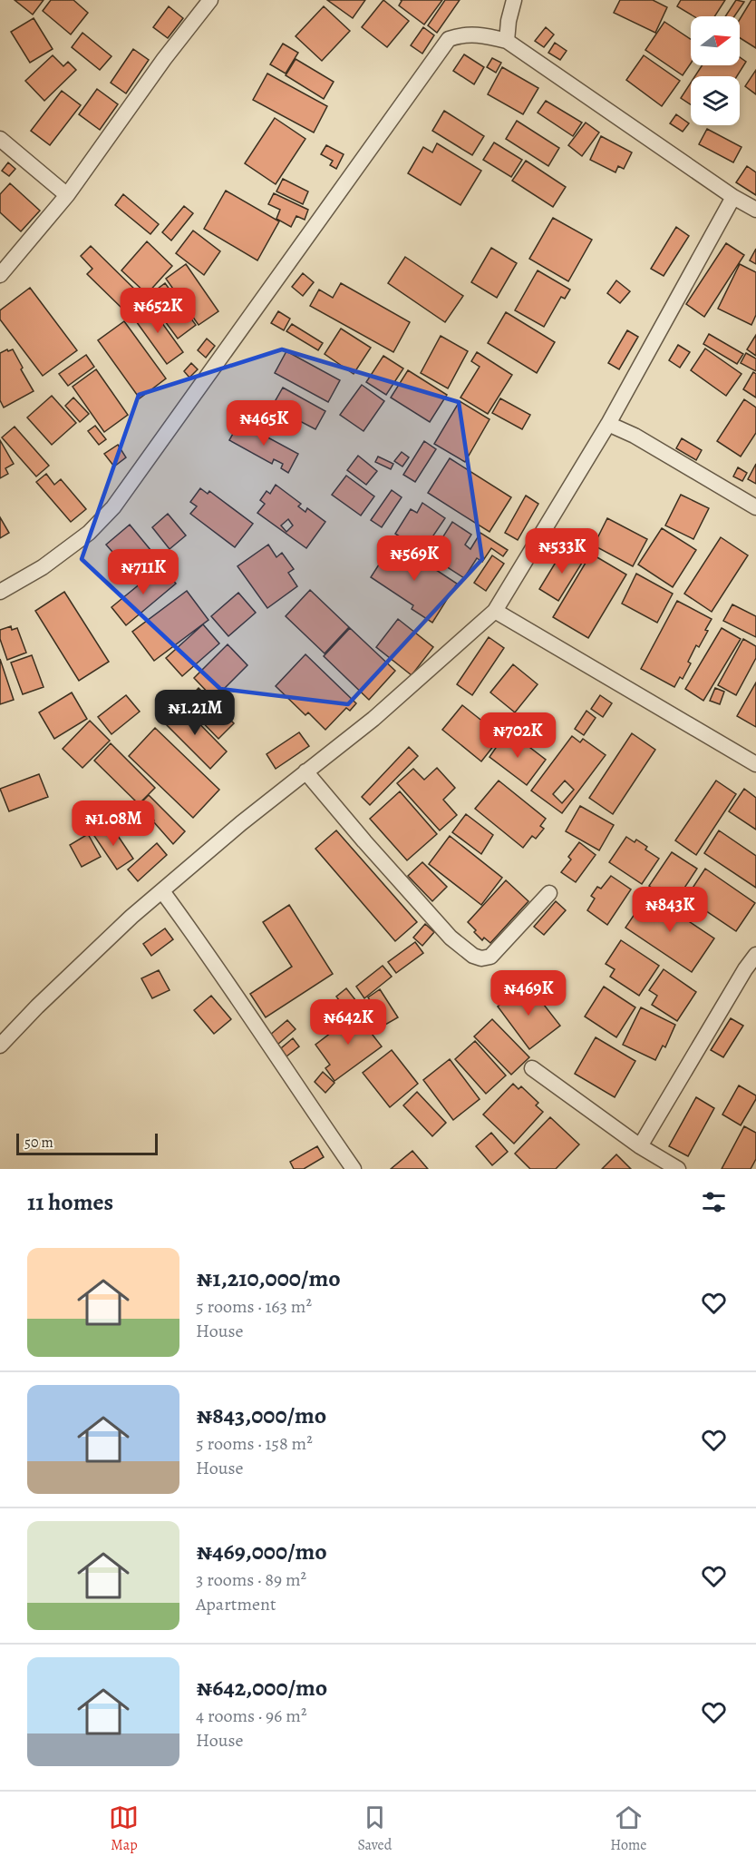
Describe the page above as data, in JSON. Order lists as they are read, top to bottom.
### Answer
{
  "scale_bar": "50 m",
  "north": "right",
  "page": {
    "price": [
      "₦652K",
      "₦465K",
      "₦533K",
      "₦569K",
      "₦711K",
      "₦1.21M",
      "₦702K",
      "₦1.08M",
      "₦843K",
      "₦469K",
      "₦642K"
    ],
    "scale": "50 m",
    "heading": "11 homes",
    "list": [
      {
        "name": "₦1,210,000/mo",
        "note": "5 rooms · 163 m² · House"
      },
      {
        "name": "₦843,000/mo",
        "note": "5 rooms · 158 m² · House"
      },
      {
        "name": "₦469,000/mo",
        "note": "3 rooms · 89 m² · Apartment"
      },
      {
        "name": "₦642,000/mo",
        "note": "4 rooms · 96 m² · House"
      }
    ],
    "tabs": ["Map", "Saved", "Home"]
  }
}
